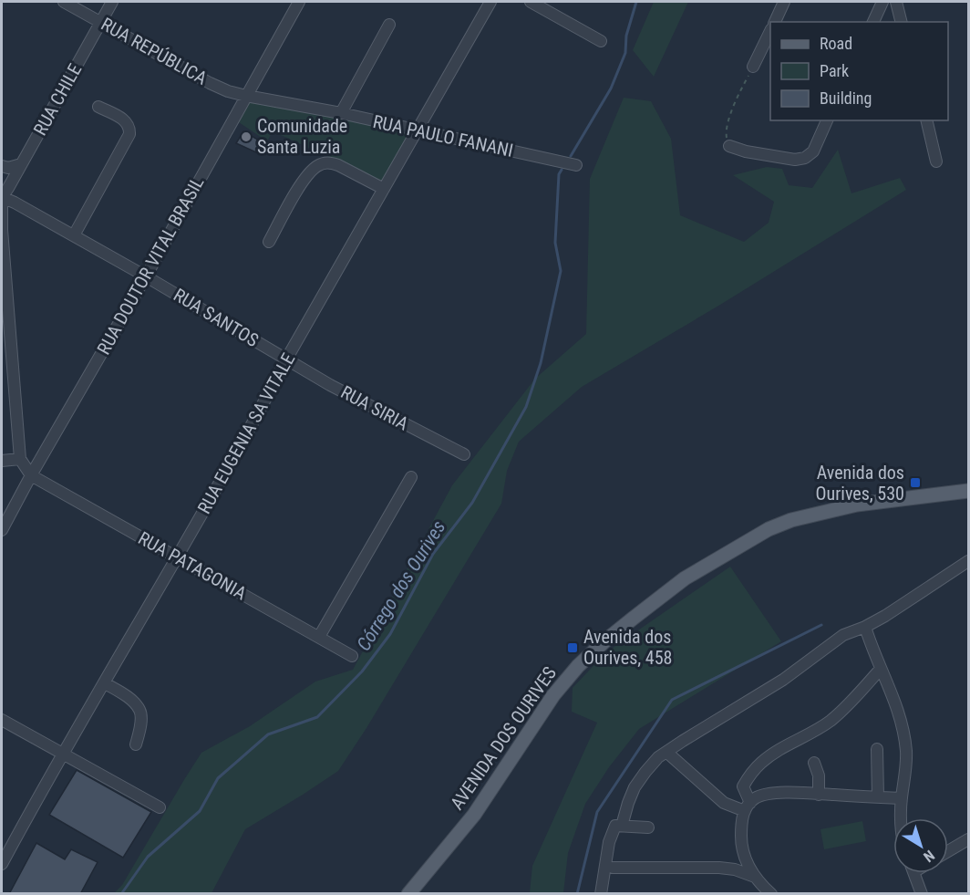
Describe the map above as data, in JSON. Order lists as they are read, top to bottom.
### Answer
{
  "streets": {
    "main road": ["AVENIDA DOS OURIVES"],
    "street": [
      "RUA REPÚBLICA",
      "RUA CHILE",
      "RUA PAULO FANANI",
      "RUA DOUTOR VITAL BRASIL",
      "RUA SANTOS",
      "RUA SIRIA",
      "RUA EUGENIA SA VITALE",
      "RUA PATAGONIA"
    ]
  },
  "crossings": [
    ["RUA REPÚBLICA", "RUA CHILE"],
    ["RUA REPÚBLICA", "RUA PAULO FANANI"],
    ["RUA REPÚBLICA", "RUA DOUTOR VITAL BRASIL"],
    ["RUA CHILE", "RUA SANTOS"],
    ["RUA PAULO FANANI", "RUA DOUTOR VITAL BRASIL"],
    ["RUA PAULO FANANI", "RUA EUGENIA SA VITALE"],
    ["RUA DOUTOR VITAL BRASIL", "RUA SANTOS"],
    ["RUA DOUTOR VITAL BRASIL", "RUA PATAGONIA"],
    ["RUA SANTOS", "RUA SIRIA"],
    ["RUA SANTOS", "RUA EUGENIA SA VITALE"],
    ["RUA SIRIA", "RUA EUGENIA SA VITALE"],
    ["RUA EUGENIA SA VITALE", "RUA PATAGONIA"]
  ],
  "water": ["Córrego dos Ourives"],
  "places": {
    "other": ["Comunidade Santa Luzia"],
    "transit": ["Avenida dos Ourives, 530", "Avenida dos Ourives, 458"]
  },
  "legend": ["Road", "Park", "Building"],
  "north": "bottom right"
}
